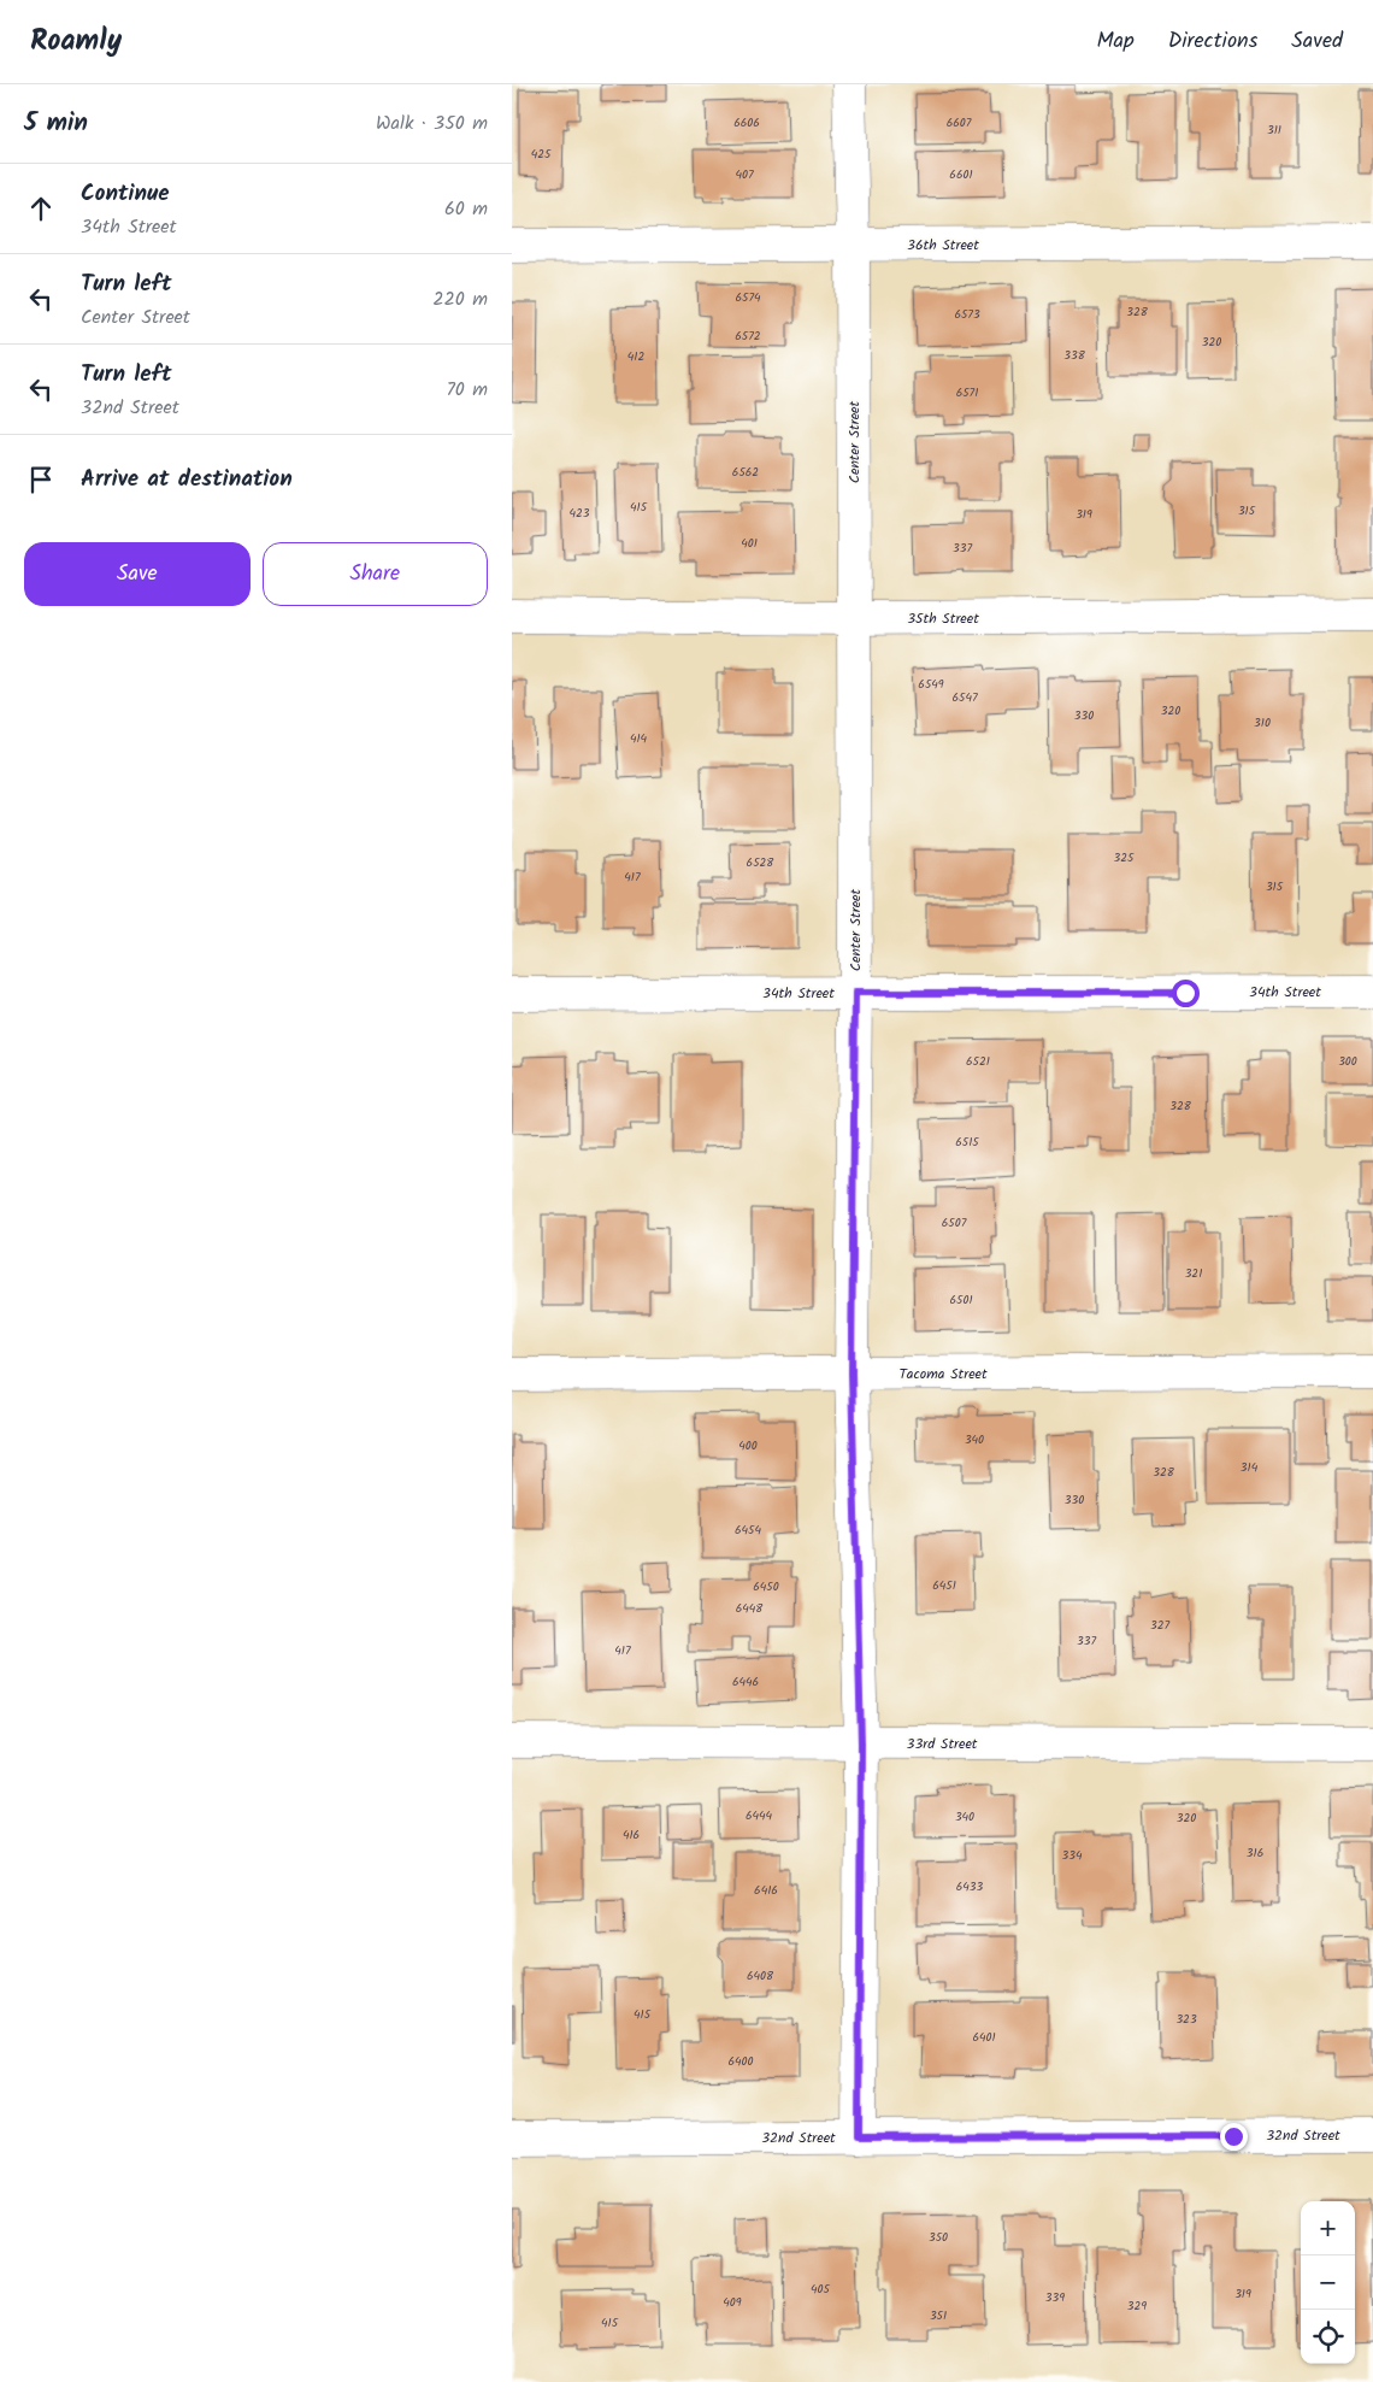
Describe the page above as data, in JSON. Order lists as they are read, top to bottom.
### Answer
{
  "streets": {
    "street": [
      "36th Street",
      "Center Street",
      "35th Street",
      "34th Street",
      "Tacoma Street",
      "33rd Street",
      "32nd Street"
    ]
  },
  "crossings": [
    ["36th Street", "Center Street"],
    ["Center Street", "35th Street"],
    ["Center Street", "34th Street"],
    ["Center Street", "Tacoma Street"],
    ["Center Street", "33rd Street"],
    ["Center Street", "32nd Street"]
  ],
  "house_numbers": [
    "6606",
    "6607",
    "311",
    "425",
    "407",
    "6601",
    "6574",
    "328",
    "6573",
    "6572",
    "320",
    "338",
    "412",
    "6571",
    "6562",
    "415",
    "315",
    "423",
    "319",
    "401",
    "337",
    "6549",
    "6547",
    "320",
    "330",
    "310",
    "414",
    "325",
    "6528",
    "417",
    "315",
    "6521",
    "300",
    "328",
    "6515",
    "6507",
    "321",
    "6501",
    "340",
    "400",
    "314",
    "328",
    "330",
    "6454",
    "6451",
    "6450",
    "6448",
    "327",
    "337",
    "417",
    "6446",
    "6444",
    "340",
    "320",
    "416",
    "316",
    "334",
    "6433",
    "6416",
    "6408",
    "415",
    "323",
    "6401",
    "6400",
    "350",
    "405",
    "319",
    "339",
    "409",
    "329",
    "351",
    "415"
  ],
  "page": {
    "header": "Roamly",
    "nav": ["Map", "Directions", "Saved"],
    "heading": ["5 min", "Walk · 350 m"],
    "list": [
      ["Continue", "34th Street", "60 m"],
      ["Turn left", "Center Street", "220 m"],
      ["Turn left", "32nd Street", "70 m"],
      "Arrive at destination"
    ],
    "buttons": ["Save", "Share"],
    "map_buttons": ["+", "−"]
  }
}
